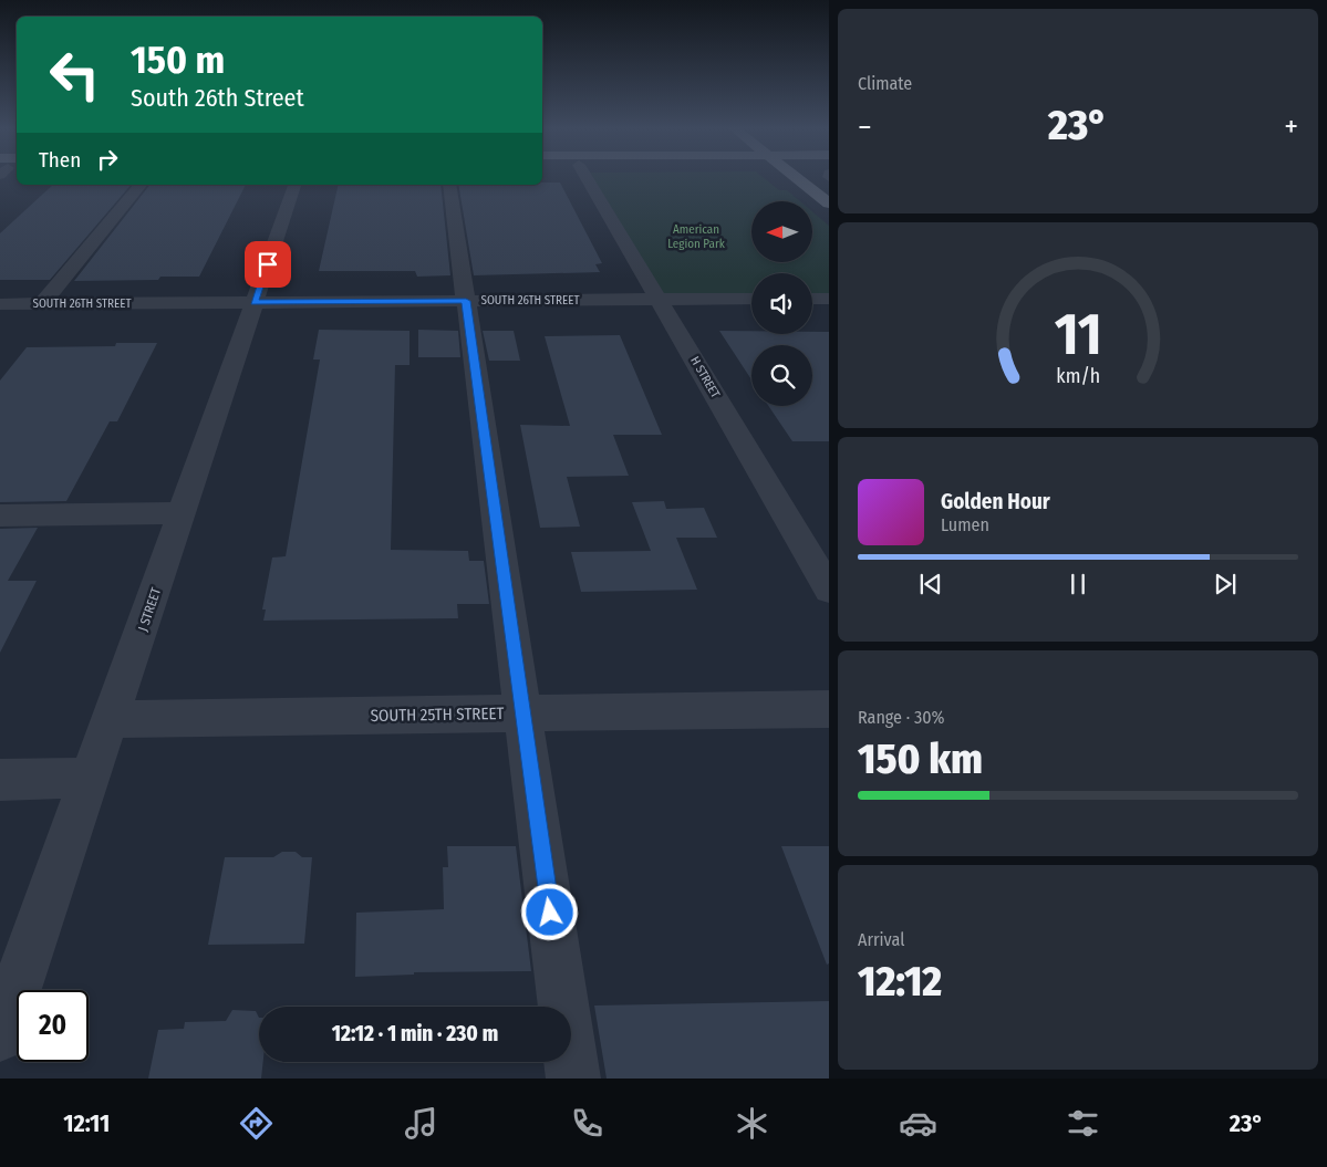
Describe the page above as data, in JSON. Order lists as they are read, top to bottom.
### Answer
{
  "streets": {
    "street": [
      "SOUTH 26TH STREET",
      "H STREET",
      "J STREET",
      "SOUTH 25TH STREET"
    ]
  },
  "crossings": [
    ["SOUTH 26TH STREET", "H STREET"],
    ["SOUTH 26TH STREET", "J STREET"],
    ["J STREET", "SOUTH 25TH STREET"]
  ],
  "parks": ["American Legion Park"],
  "north": "left",
  "page": {
    "tile": [
      "Climate",
      ["Range · 30%", "150 km"],
      ["Arrival", "12:12"]
    ],
    "turn": ["150 m", "South 26th Street"],
    "heat": ["−", "23°", "+"],
    "then": "Then",
    "song": ["Golden Hour", "Lumen"],
    "limit": "20",
    "trip": "12:12 · 1 min · 230 m",
    "tabs": ["12:11", "23°"],
    "gauge": ["11", "km/h"]
  }
}
